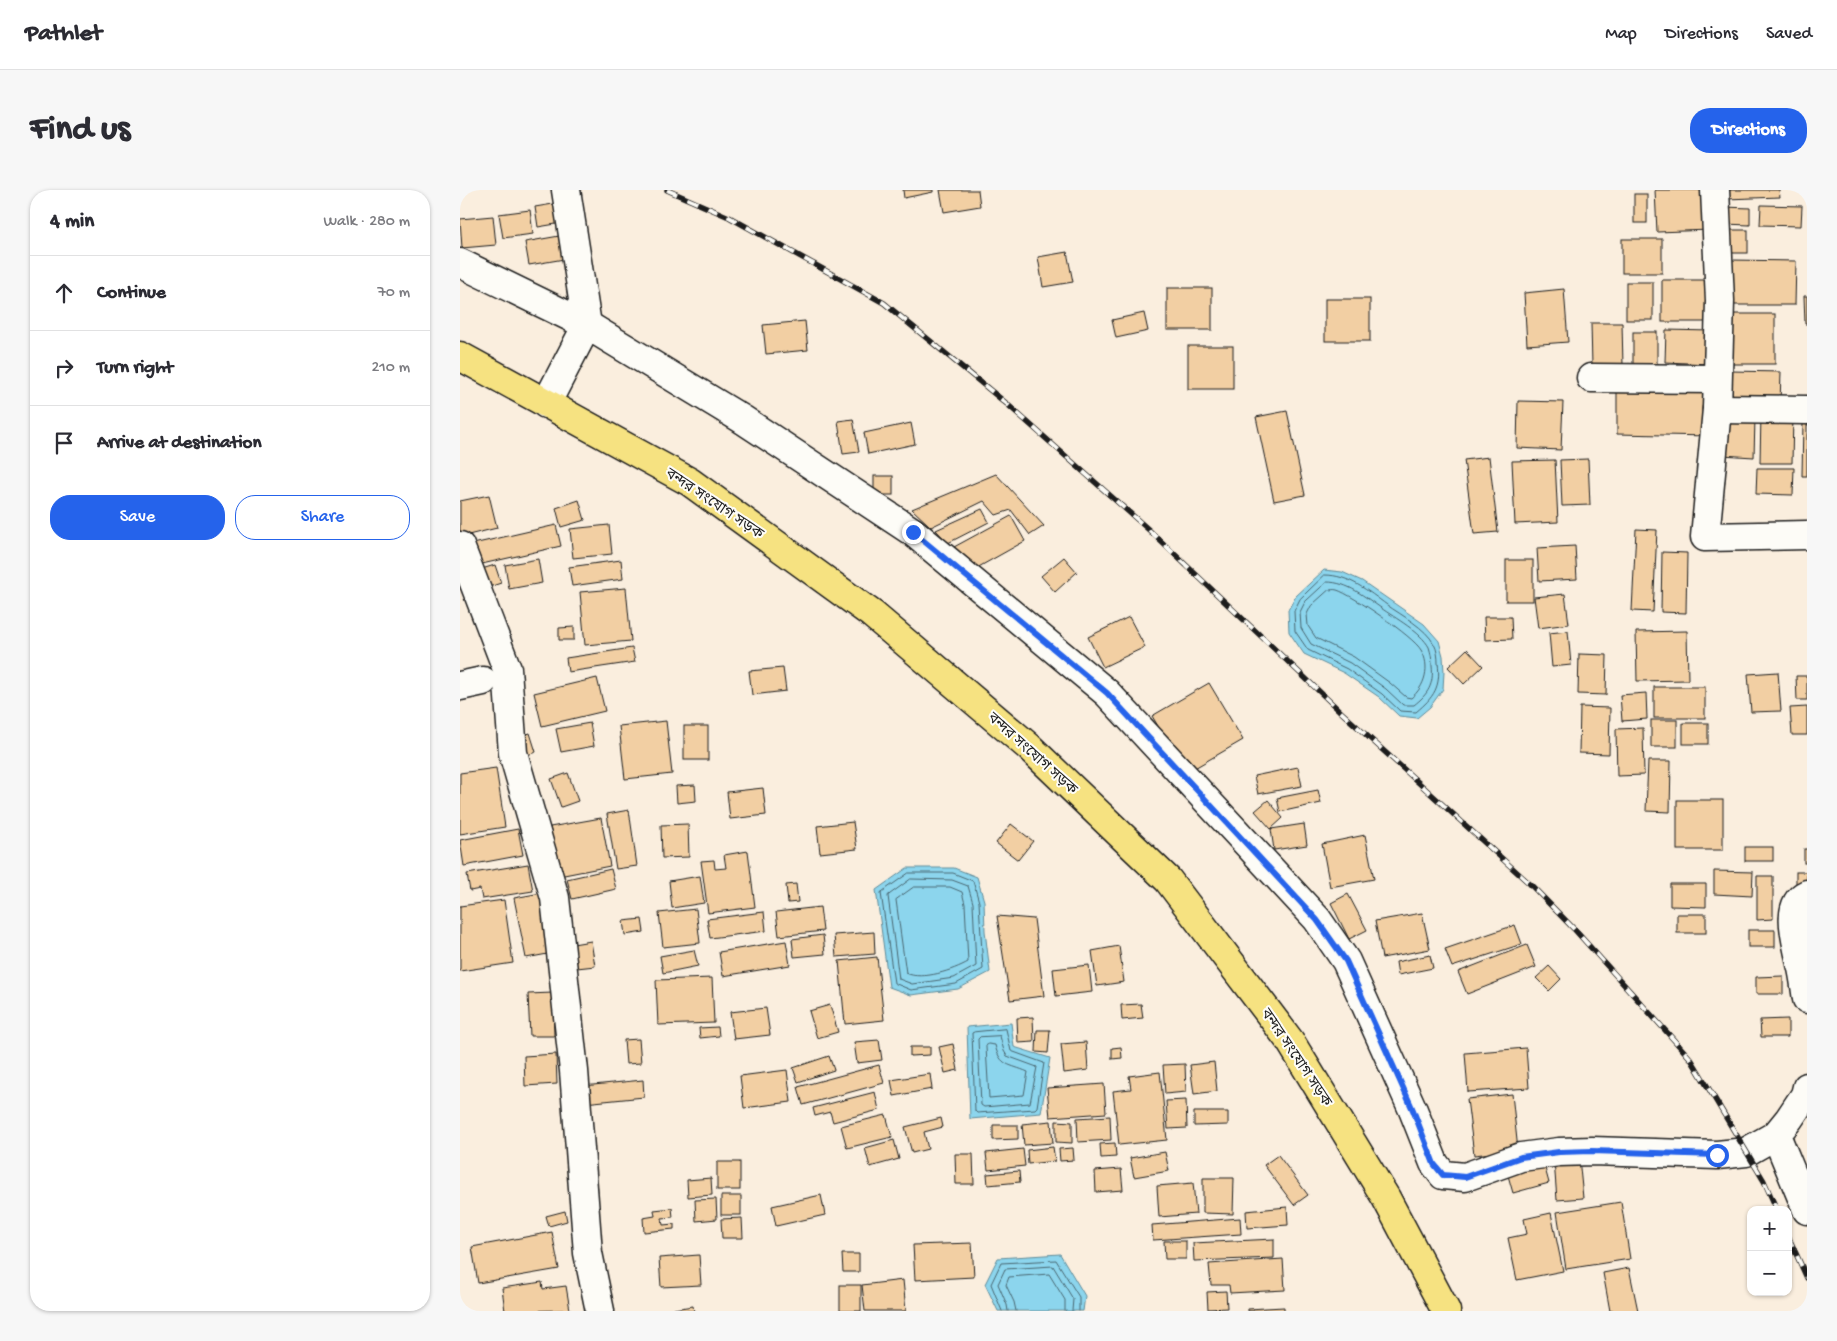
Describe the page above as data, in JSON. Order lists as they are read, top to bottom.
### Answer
{
  "streets": {
    "highway": ["বন্দর সংযোগ সড়ক"]
  },
  "page": {
    "header": "Pathlet",
    "nav": ["Map", "Directions", "Saved"],
    "buttons": [
      "Directions",
      ["Save", "Share"]
    ],
    "title": "Find us",
    "heading": ["4 min", "Walk · 280 m"],
    "list": [
      ["Continue", "70 m"],
      ["Turn right", "210 m"],
      "Arrive at destination"
    ],
    "map_buttons": ["+", "−"]
  }
}
